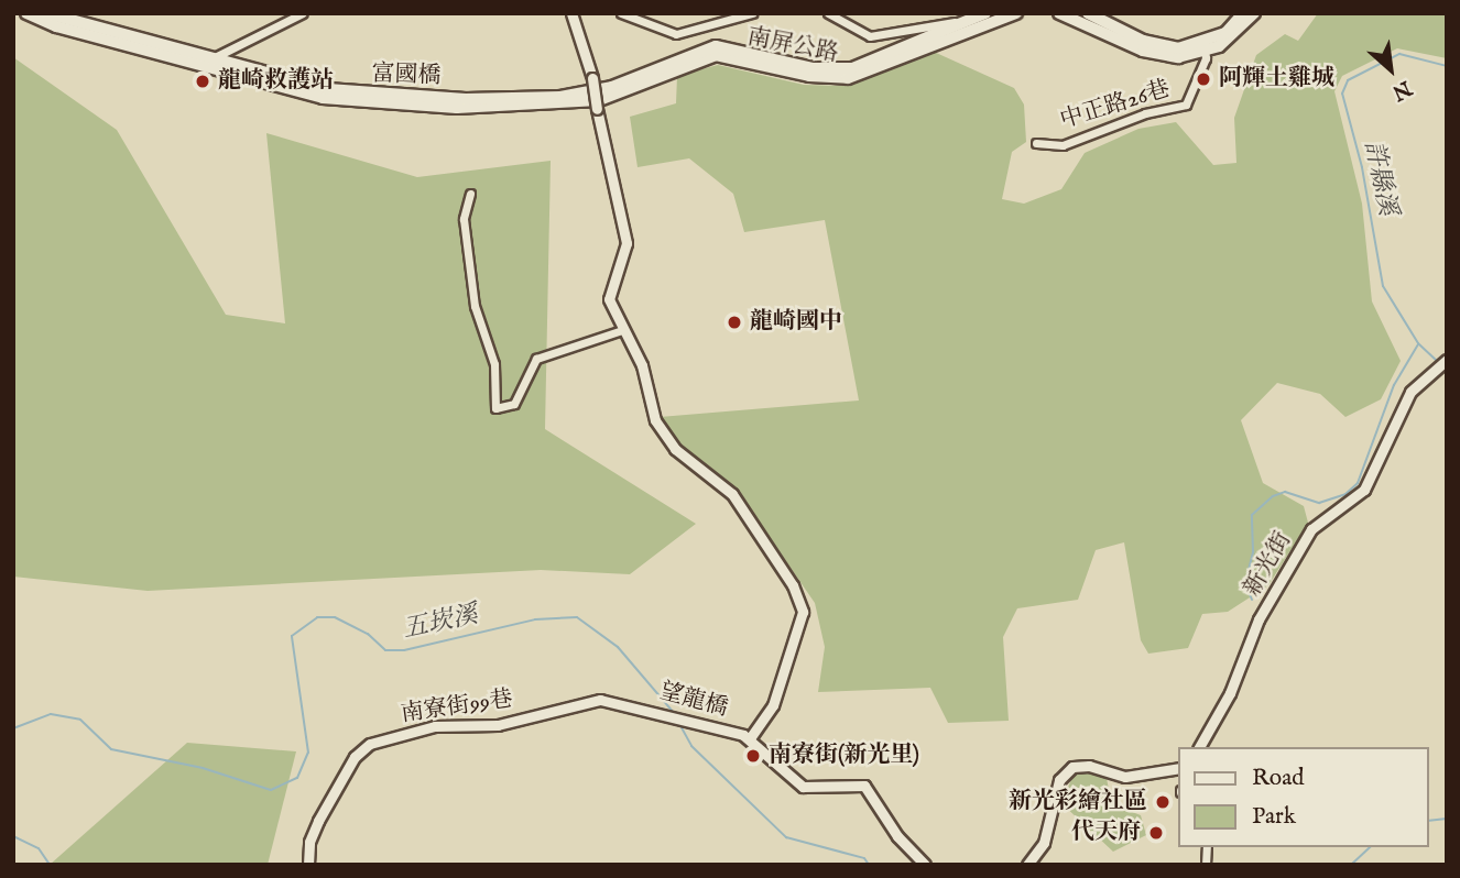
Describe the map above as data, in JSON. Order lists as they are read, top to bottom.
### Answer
{
  "streets": {
    "main road": ["南屏公路", "富國橋"],
    "street": [
      "中正路26巷",
      "新光街",
      "望龍橋",
      "南寮街99巷"
    ]
  },
  "crossings": [
    ["南屏公路", "富國橋"],
    ["望龍橋", "南寮街99巷"]
  ],
  "water": ["許縣溪", "五崁溪"],
  "places": [
    "阿輝土雞城",
    "龍崎救護站",
    "龍崎國中",
    "南寮街(新光里)",
    "新光彩繪社區",
    "代天府"
  ],
  "legend": ["Road", "Park"],
  "north": "bottom right"
}
